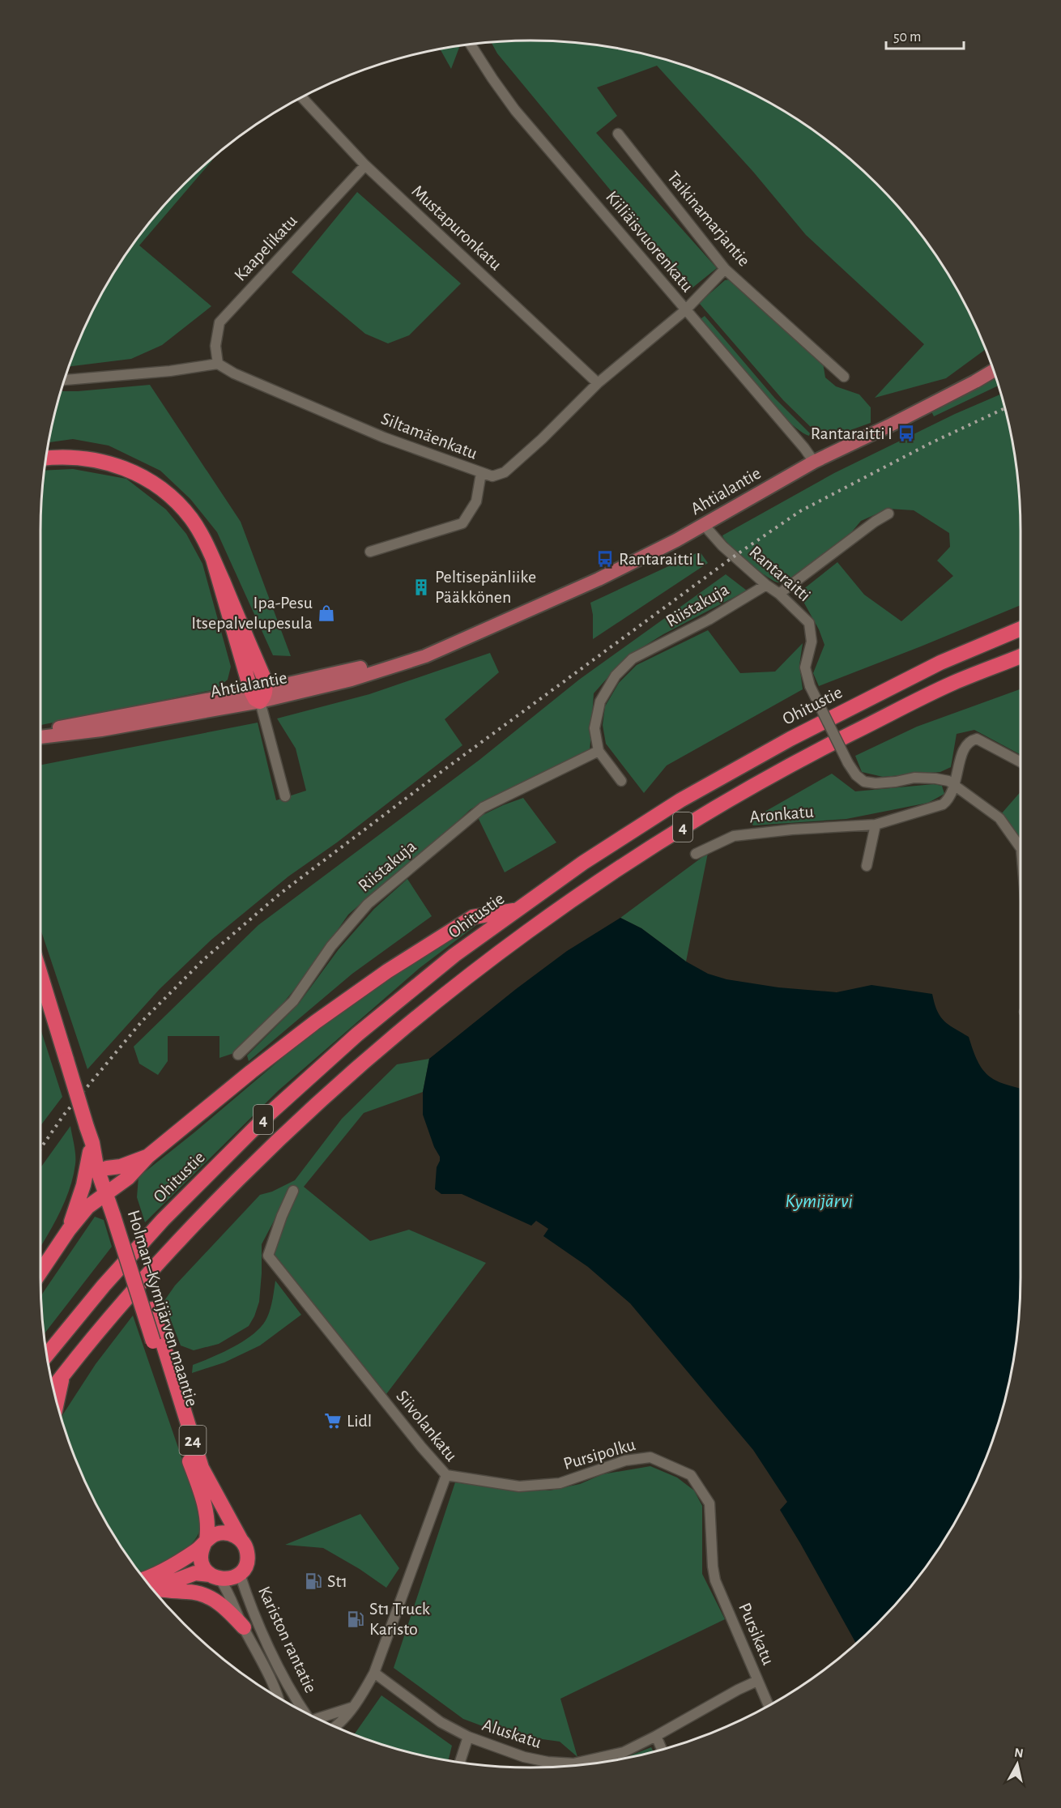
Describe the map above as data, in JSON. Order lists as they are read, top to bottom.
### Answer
{
  "streets": {
    "highway": [
      "Ohitustie",
      "4",
      "Holman–Kymijärven maantie",
      "24"
    ],
    "main road": ["Ahtialantie"],
    "street": [
      "Taikinamarjantie",
      "Mustapuronkatu",
      "Kiiliäisvuorenkatu",
      "Kaapelikatu",
      "Siltamäenkatu",
      "Rantaraitti",
      "Riistakuja",
      "Aronkatu",
      "Siivolankatu",
      "Pursipolku",
      "Pursikatu",
      "Kariston rantatie",
      "Aluskatu"
    ]
  },
  "crossings": [
    ["Taikinamarjantie", "Siltamäenkatu"],
    ["Mustapuronkatu", "Kaapelikatu"],
    ["Mustapuronkatu", "Siltamäenkatu"],
    ["Kiiliäisvuorenkatu", "Siltamäenkatu"],
    ["Kiiliäisvuorenkatu", "Ahtialantie"],
    ["Kaapelikatu", "Siltamäenkatu"],
    ["Ahtialantie", "Rantaraitti"],
    ["Rantaraitti", "Riistakuja"],
    ["Rantaraitti", "Aronkatu"],
    ["Holman–Kymijärven maantie", "24"],
    ["Holman–Kymijärven maantie", "Kariston rantatie"],
    ["Siivolankatu", "Pursipolku"],
    ["Siivolankatu", "Aluskatu"],
    ["24", "Kariston rantatie"],
    ["Pursipolku", "Pursikatu"],
    ["Pursikatu", "Aluskatu"]
  ],
  "water": ["Kymijärvi"],
  "places": {
    "bus stop": ["Rantaraitti I", "Rantaraitti L"],
    "building": ["Peltisepänliike Pääkkönen"],
    "shop": ["Ipa-Pesu Itsepalvelupesula"],
    "supermarket": ["Lidl"],
    "fuel station": ["St1", "St1 Truck Karisto"]
  },
  "scale_bar": "50 m",
  "north": "top"
}
